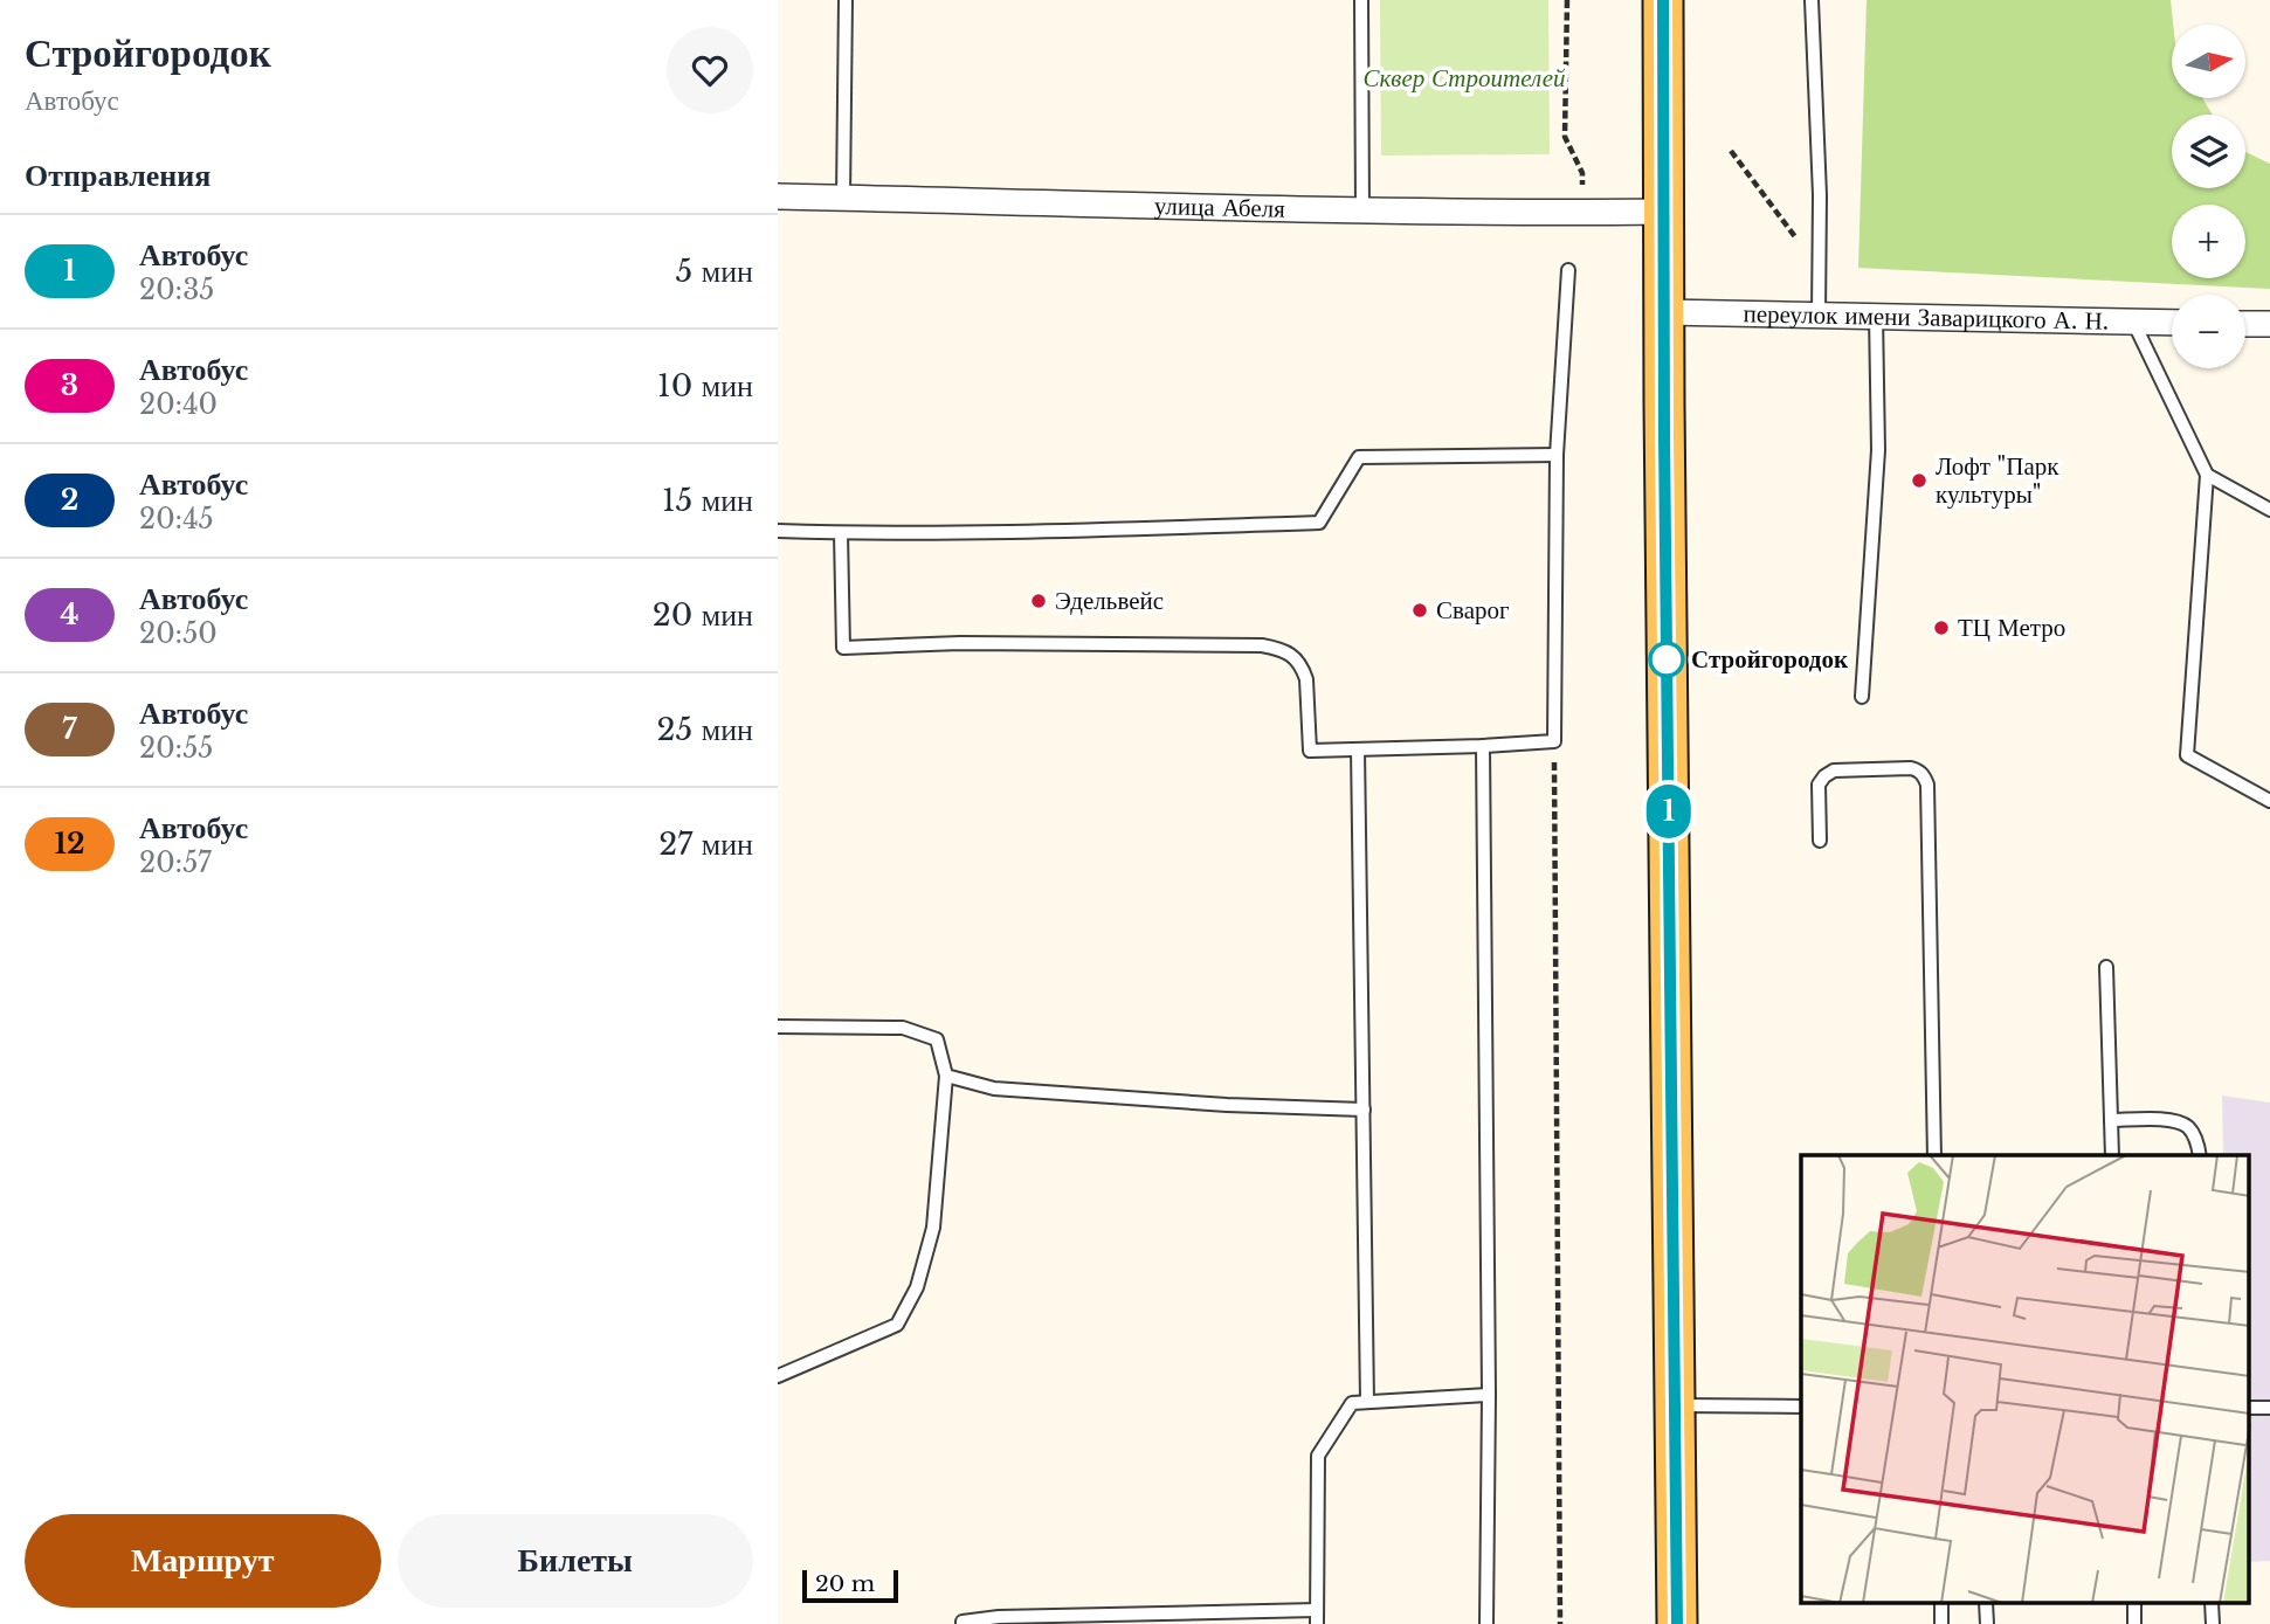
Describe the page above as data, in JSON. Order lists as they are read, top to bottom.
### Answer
{
  "streets": {
    "street": ["улица Абеля", "переулок имени Заварицкого А. Н."]
  },
  "parks": ["Сквер Строителей"],
  "places": [
    "Лофт \"Парк культуры\"",
    "Эдельвейс",
    "Сварог",
    "ТЦ Метро",
    "Стройгородок"
  ],
  "lines": ["bus line 1"],
  "scale_bar": "20 m",
  "north": "right",
  "page": {
    "heading": [
      ["Стройгородок", "Автобус"],
      "Отправления"
    ],
    "on_map": "1",
    "map_buttons": ["+", "−"],
    "list": [
      {
        "mark": "1",
        "name": "Автобус",
        "note": "20:35",
        "value": "5 мин"
      },
      {
        "mark": "3",
        "name": "Автобус",
        "note": "20:40",
        "value": "10 мин"
      },
      {
        "mark": "2",
        "name": "Автобус",
        "note": "20:45",
        "value": "15 мин"
      },
      {
        "mark": "4",
        "name": "Автобус",
        "note": "20:50",
        "value": "20 мин"
      },
      {
        "mark": "7",
        "name": "Автобус",
        "note": "20:55",
        "value": "25 мин"
      },
      {
        "mark": "12",
        "name": "Автобус",
        "note": "20:57",
        "value": "27 мин"
      }
    ],
    "buttons": ["Маршрут", "Билеты"],
    "scale": "20 m"
  }
}
